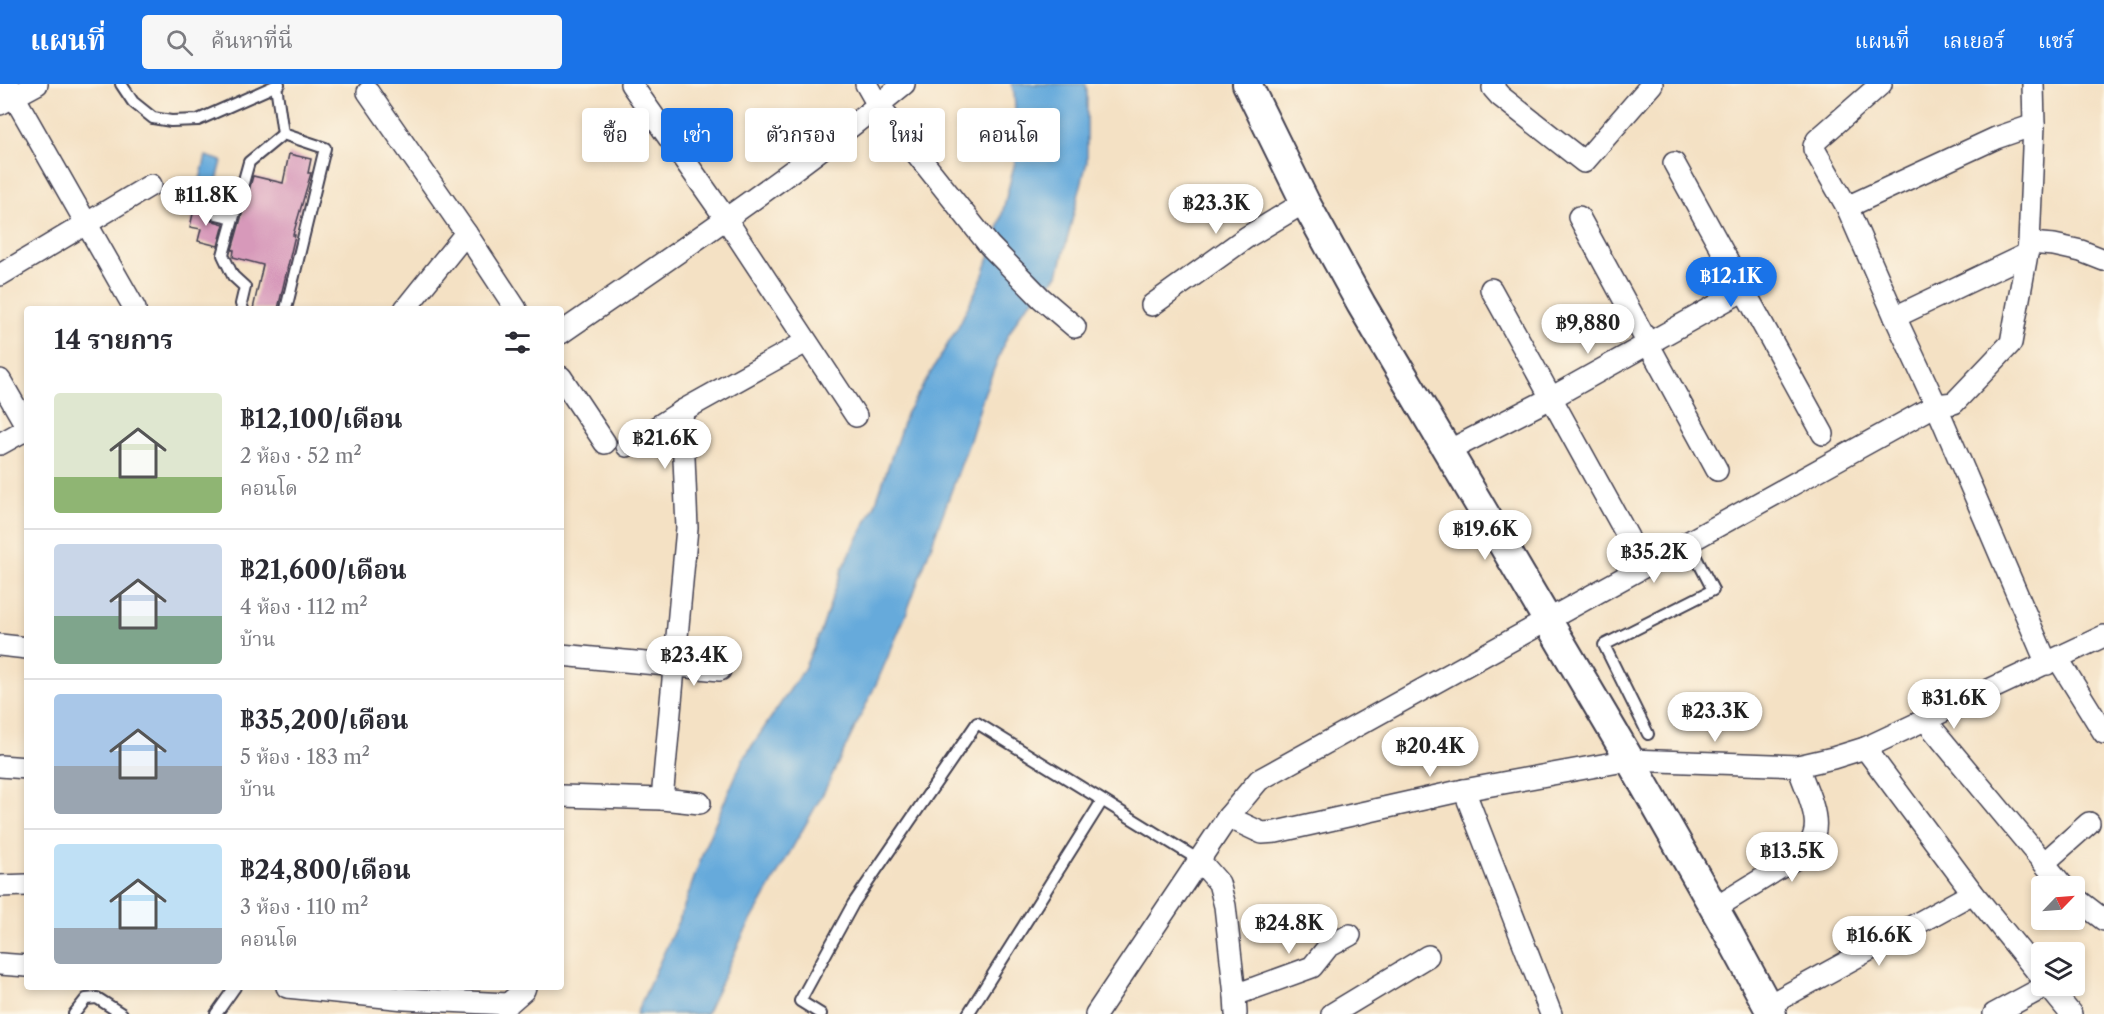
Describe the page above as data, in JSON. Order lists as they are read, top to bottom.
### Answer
{
  "north": "top right",
  "page": {
    "header": "แผนที่",
    "search": "ค้นหาที่นี่",
    "nav": ["แผนที่", "เลเยอร์", "แชร์"],
    "chip": [
      "ซื้อ",
      "เช่า",
      "ตัวกรอง",
      "ใหม่",
      "คอนโด"
    ],
    "price": [
      "฿11.8K",
      "฿23.3K",
      "฿12.1K",
      "฿9,880",
      "฿21.6K",
      "฿19.6K",
      "฿35.2K",
      "฿23.4K",
      "฿31.6K",
      "฿23.3K",
      "฿20.4K",
      "฿13.5K",
      "฿24.8K",
      "฿16.6K"
    ],
    "heading": "14 รายการ",
    "list": [
      {
        "name": "฿12,100/เดือน",
        "note": "2 ห้อง · 52 m² · คอนโด"
      },
      {
        "name": "฿21,600/เดือน",
        "note": "4 ห้อง · 112 m² · บ้าน"
      },
      {
        "name": "฿35,200/เดือน",
        "note": "5 ห้อง · 183 m² · บ้าน"
      },
      {
        "name": "฿24,800/เดือน",
        "note": "3 ห้อง · 110 m² · คอนโด"
      }
    ]
  }
}
